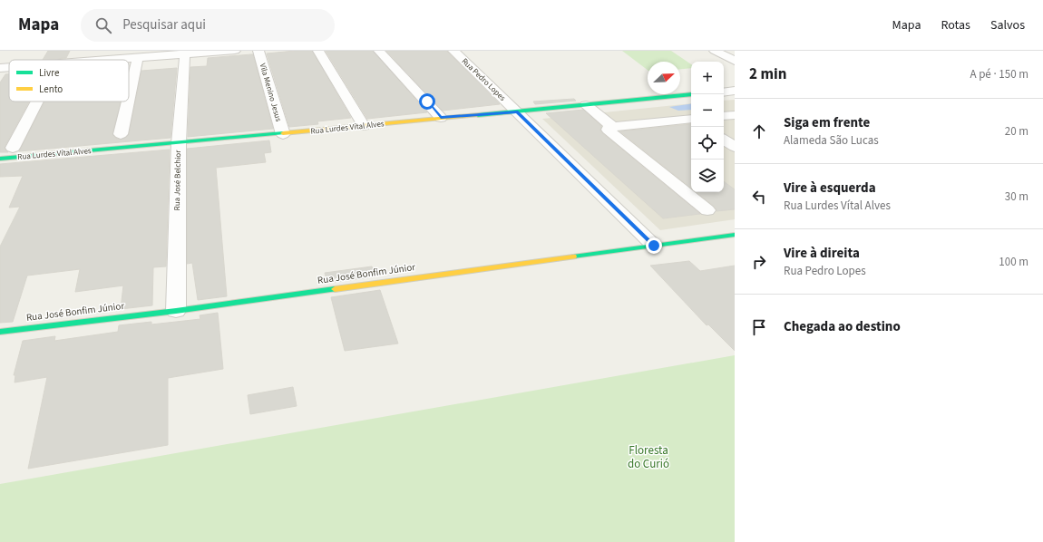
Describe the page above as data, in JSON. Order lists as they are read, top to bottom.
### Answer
{
  "streets": {
    "street": [
      "Rua Pedro Lopes",
      "Vila Menino Jesus",
      "Rua Lurdes Vítal Alves",
      "Rua José Belchior",
      "Rua José Bonfim Júnior"
    ]
  },
  "crossings": [
    ["Rua Pedro Lopes", "Rua Lurdes Vítal Alves"],
    ["Rua Pedro Lopes", "Rua José Bonfim Júnior"],
    ["Vila Menino Jesus", "Rua Lurdes Vítal Alves"],
    ["Rua Lurdes Vítal Alves", "Rua José Belchior"],
    ["Rua José Belchior", "Rua José Bonfim Júnior"]
  ],
  "parks": ["Floresta do Curió"],
  "legend": ["Livre", "Lento"],
  "north": "top right",
  "page": {
    "header": "Mapa",
    "search": "Pesquisar aqui",
    "nav": ["Mapa", "Rotas", "Salvos"],
    "heading": ["2 min", "A pé · 150 m"],
    "map_buttons": ["+", "−"],
    "list": [
      ["Siga em frente", "Alameda São Lucas", "20 m"],
      ["Vire à esquerda", "Rua Lurdes Vítal Alves", "30 m"],
      ["Vire à direita", "Rua Pedro Lopes", "100 m"],
      "Chegada ao destino"
    ]
  }
}
